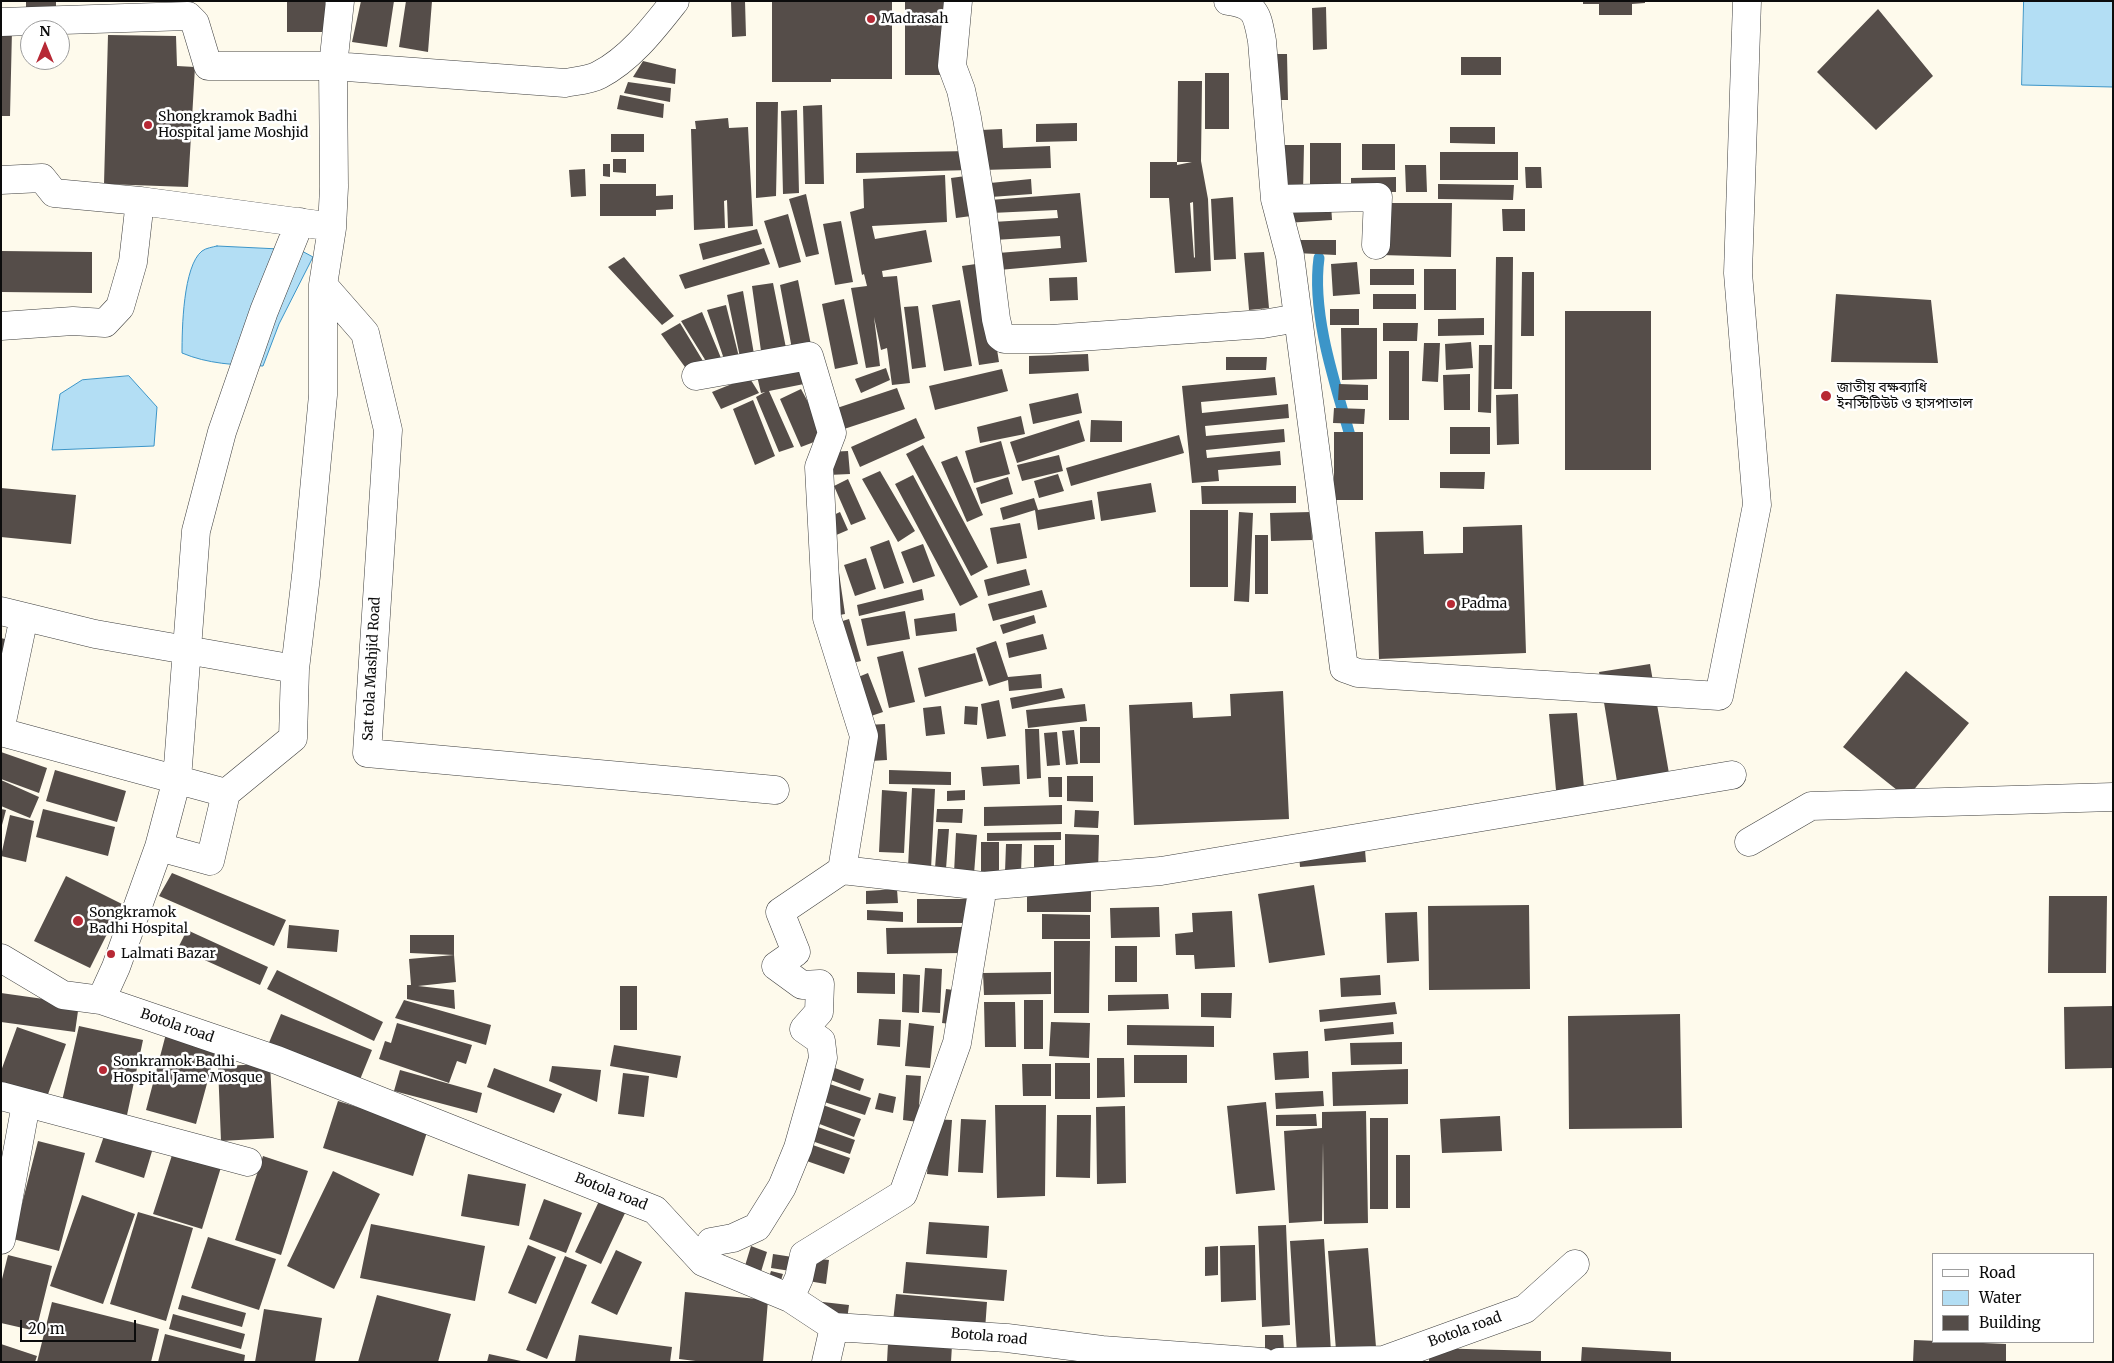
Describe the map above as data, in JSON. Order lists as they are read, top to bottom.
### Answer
{
  "streets": {
    "street": ["Sat tola Mashjid Road", "Botola road"]
  },
  "places": [
    "Madrasah",
    "Shongkramok Badhi Hospital jame Moshjid",
    "জাতীয় বক্ষব্যাধি ইনস্টিটিউট ও হাসপাতাল",
    "Padma",
    "Songkramok Badhi Hospital",
    "Lalmati Bazar",
    "Sonkramok Badhi Hospital Jame Mosque"
  ],
  "legend": ["Road", "Water", "Building"],
  "scale_bar": "20 m",
  "north": "top"
}
